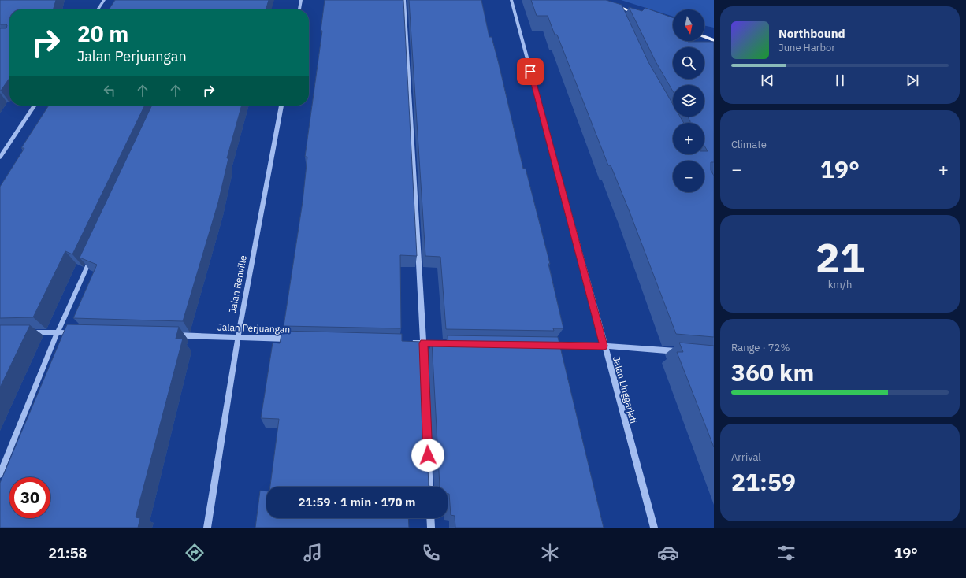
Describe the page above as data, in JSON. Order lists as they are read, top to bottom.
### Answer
{
  "streets": {
    "street": ["Jalan Renville", "Jalan Perjuangan", "Jalan Linggarjati"]
  },
  "crossings": [
    ["Jalan Renville", "Jalan Perjuangan"]
  ],
  "north": "bottom",
  "page": {
    "map_buttons": ["+", "−"],
    "turn": ["20 m", "Jalan Perjuangan"],
    "song": ["Northbound", "June Harbor"],
    "tile": [
      "Climate",
      ["21", "km/h"],
      ["Range · 72%", "360 km"],
      ["Arrival", "21:59"]
    ],
    "heat": ["−", "19°", "+"],
    "limit": "30",
    "trip": "21:59 · 1 min · 170 m",
    "tabs": ["21:58", "19°"]
  }
}
